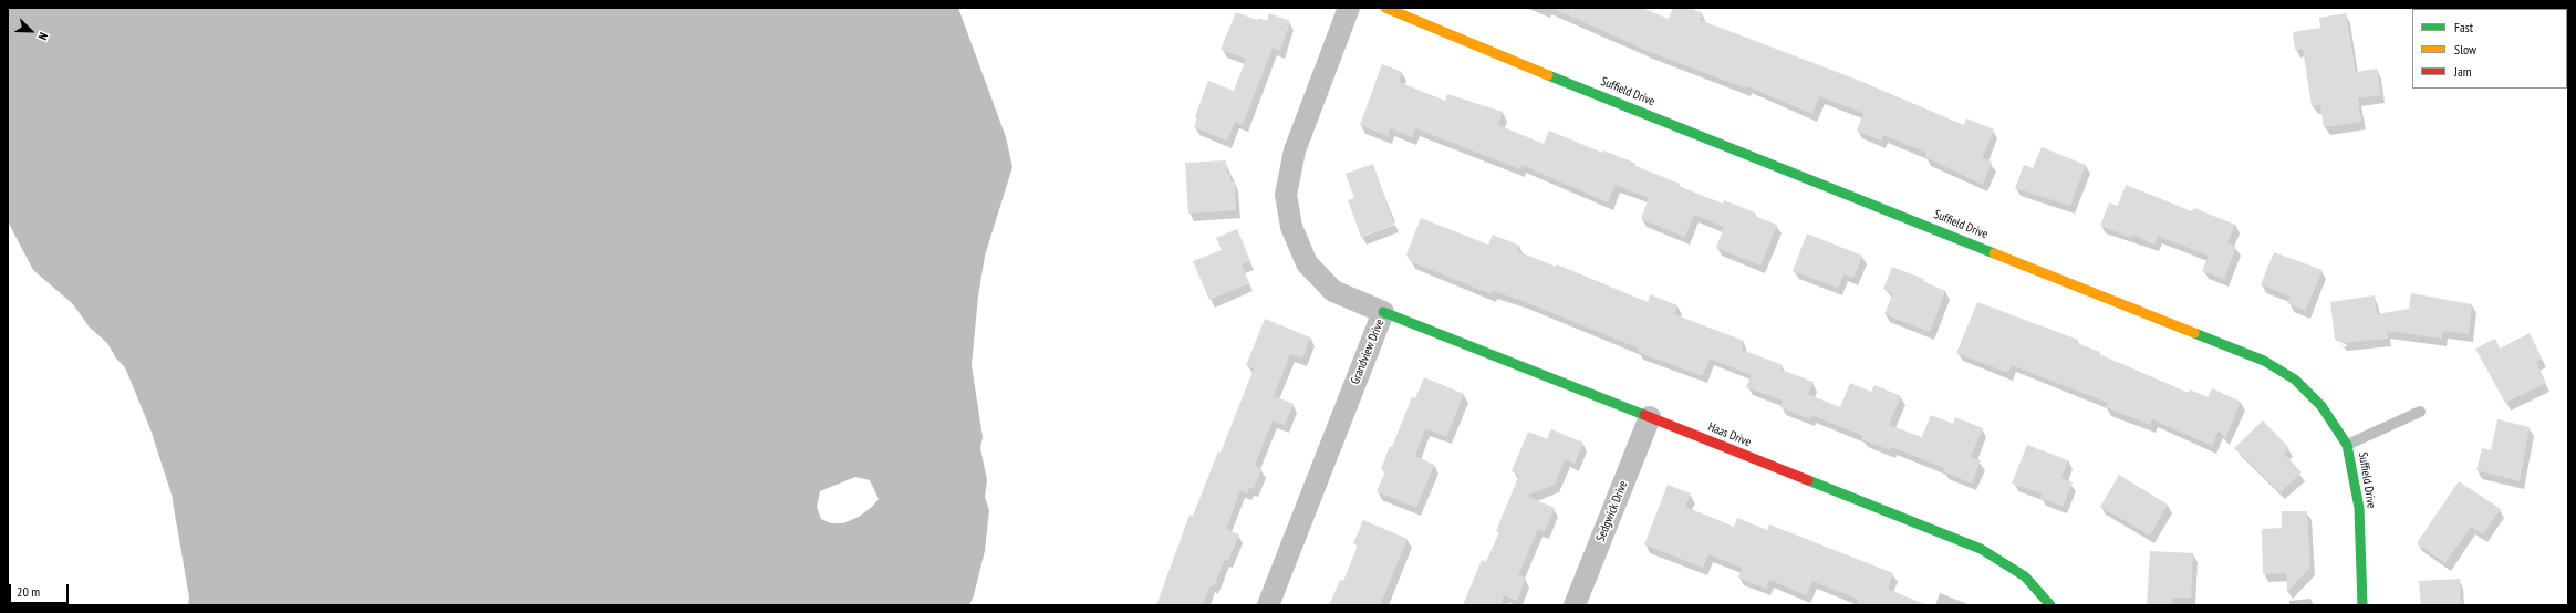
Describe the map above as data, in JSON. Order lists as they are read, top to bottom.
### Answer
{
  "streets": {
    "street": [
      "Suffield Drive",
      "Grandview Drive",
      "Haas Drive",
      "Sedgwick Drive"
    ]
  },
  "crossings": [
    ["Grandview Drive", "Haas Drive"],
    ["Haas Drive", "Sedgwick Drive"]
  ],
  "legend": ["Fast", "Slow", "Jam"],
  "scale_bar": "20 m",
  "north": "bottom right"
}
